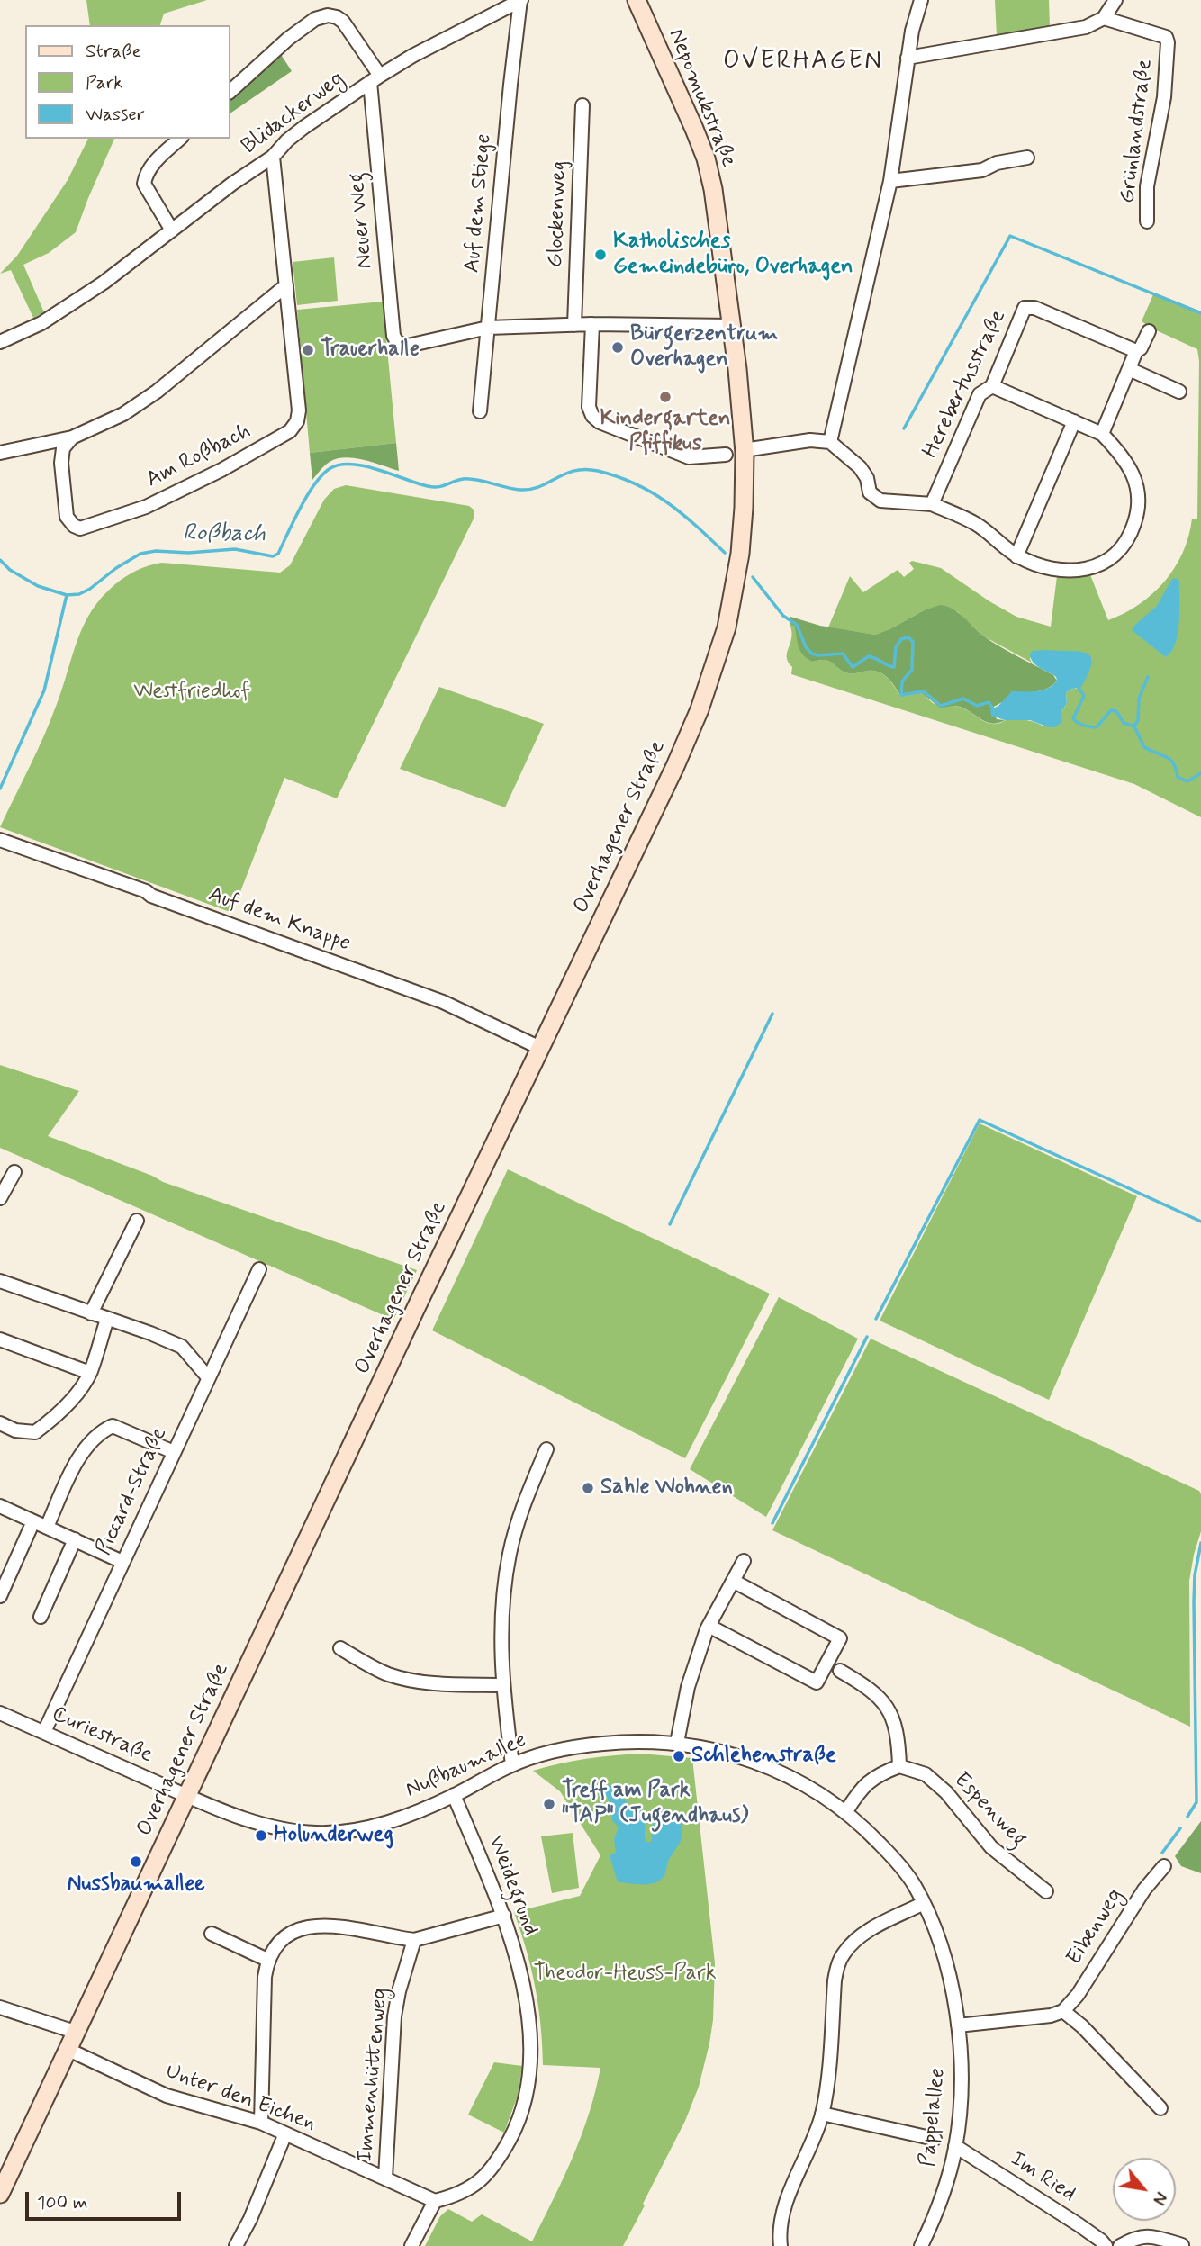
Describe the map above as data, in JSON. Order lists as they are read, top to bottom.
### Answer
{
  "streets": {
    "main road": ["Nepomukstraße", "Overhagener Straße"],
    "street": [
      "Blidackerweg",
      "Grünlandstraße",
      "Auf dem Stiege",
      "Glockenweg",
      "Neuer Weg",
      "Herebertusstraße",
      "Am Roßbach",
      "Auf dem Knappe",
      "Piccard-Straße",
      "Curiestraße",
      "Nußbaumallee",
      "Espenweg",
      "Weidegrund",
      "Eibenweg",
      "Immenhüttenweg",
      "Unter den Eichen",
      "Pappelallee",
      "Im Ried"
    ]
  },
  "crossings": [
    ["Nepomukstraße", "Overhagener Straße"],
    ["Blidackerweg", "Auf dem Stiege"],
    ["Blidackerweg", "Neuer Weg"],
    ["Blidackerweg", "Am Roßbach"],
    ["Auf dem Stiege", "Neuer Weg"],
    ["Overhagener Straße", "Auf dem Knappe"],
    ["Overhagener Straße", "Curiestraße"],
    ["Overhagener Straße", "Nußbaumallee"],
    ["Overhagener Straße", "Unter den Eichen"],
    ["Piccard-Straße", "Curiestraße"],
    ["Curiestraße", "Nußbaumallee"],
    ["Nußbaumallee", "Weidegrund"],
    ["Nußbaumallee", "Pappelallee"],
    ["Weidegrund", "Unter den Eichen"],
    ["Immenhüttenweg", "Unter den Eichen"],
    ["Pappelallee", "Im Ried"]
  ],
  "districts": ["OVERHAGEN"],
  "water": ["Roßbach"],
  "parks": ["Westfriedhof", "Theodor-Heuss-Park"],
  "places": [
    "Katholisches Gemeindebüro, Overhagen",
    "Bürgerzentrum Overhagen",
    "Trauerhalle",
    "Kindergarten Pfiffikus",
    "Sahle Wohnen",
    "Schlehenstraße",
    "Treff am Park \"TAP\" (Jugendhaus)",
    "Holunderweg",
    "Nussbaumallee"
  ],
  "legend": ["Straße", "Park", "Wasser"],
  "scale_bar": "100 m",
  "north": "bottom right"
}
